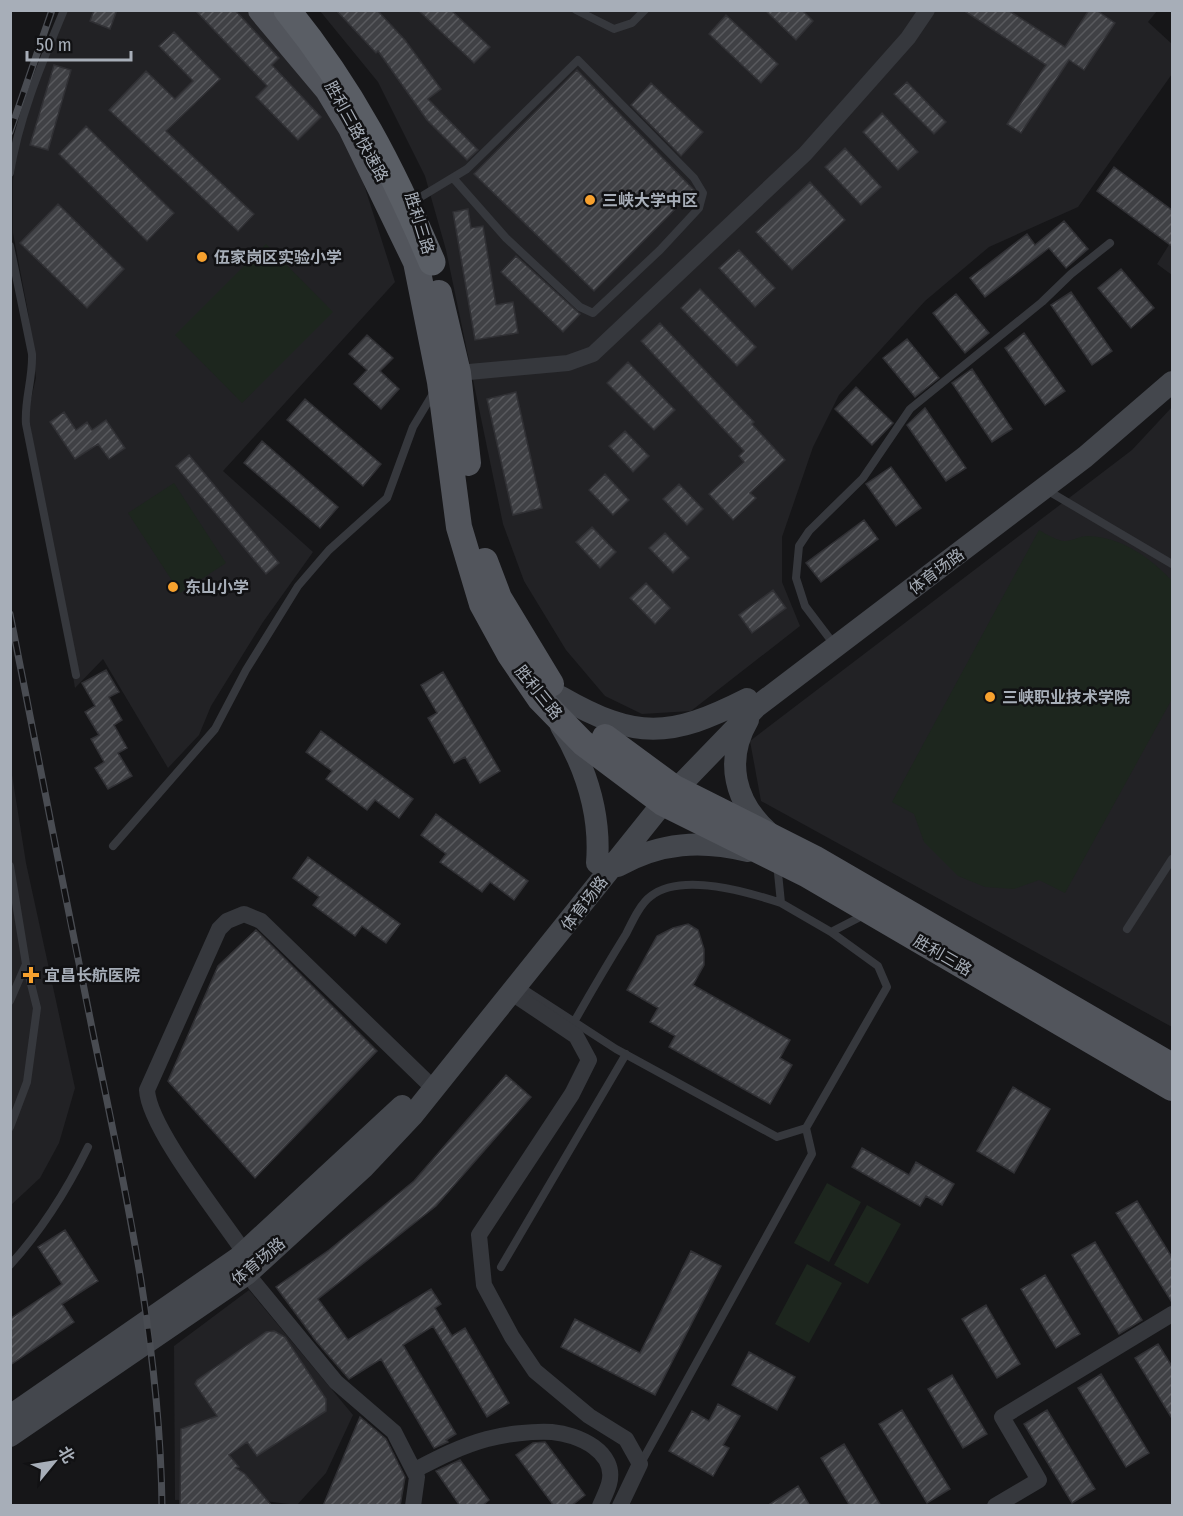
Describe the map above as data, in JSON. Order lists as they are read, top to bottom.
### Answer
{
  "streets": {
    "highway": ["胜利三路快速路"],
    "main road": ["胜利三路", "体育场路"]
  },
  "crossings": [
    ["胜利三路快速路", "胜利三路"],
    ["胜利三路", "体育场路"]
  ],
  "places": {
    "other": [
      "三峡大学中区",
      "伍家岗区实验小学",
      "东山小学",
      "三峡职业技术学院"
    ],
    "health": ["宜昌长航医院"]
  },
  "scale_bar": "50 m",
  "north": "top right"
}
